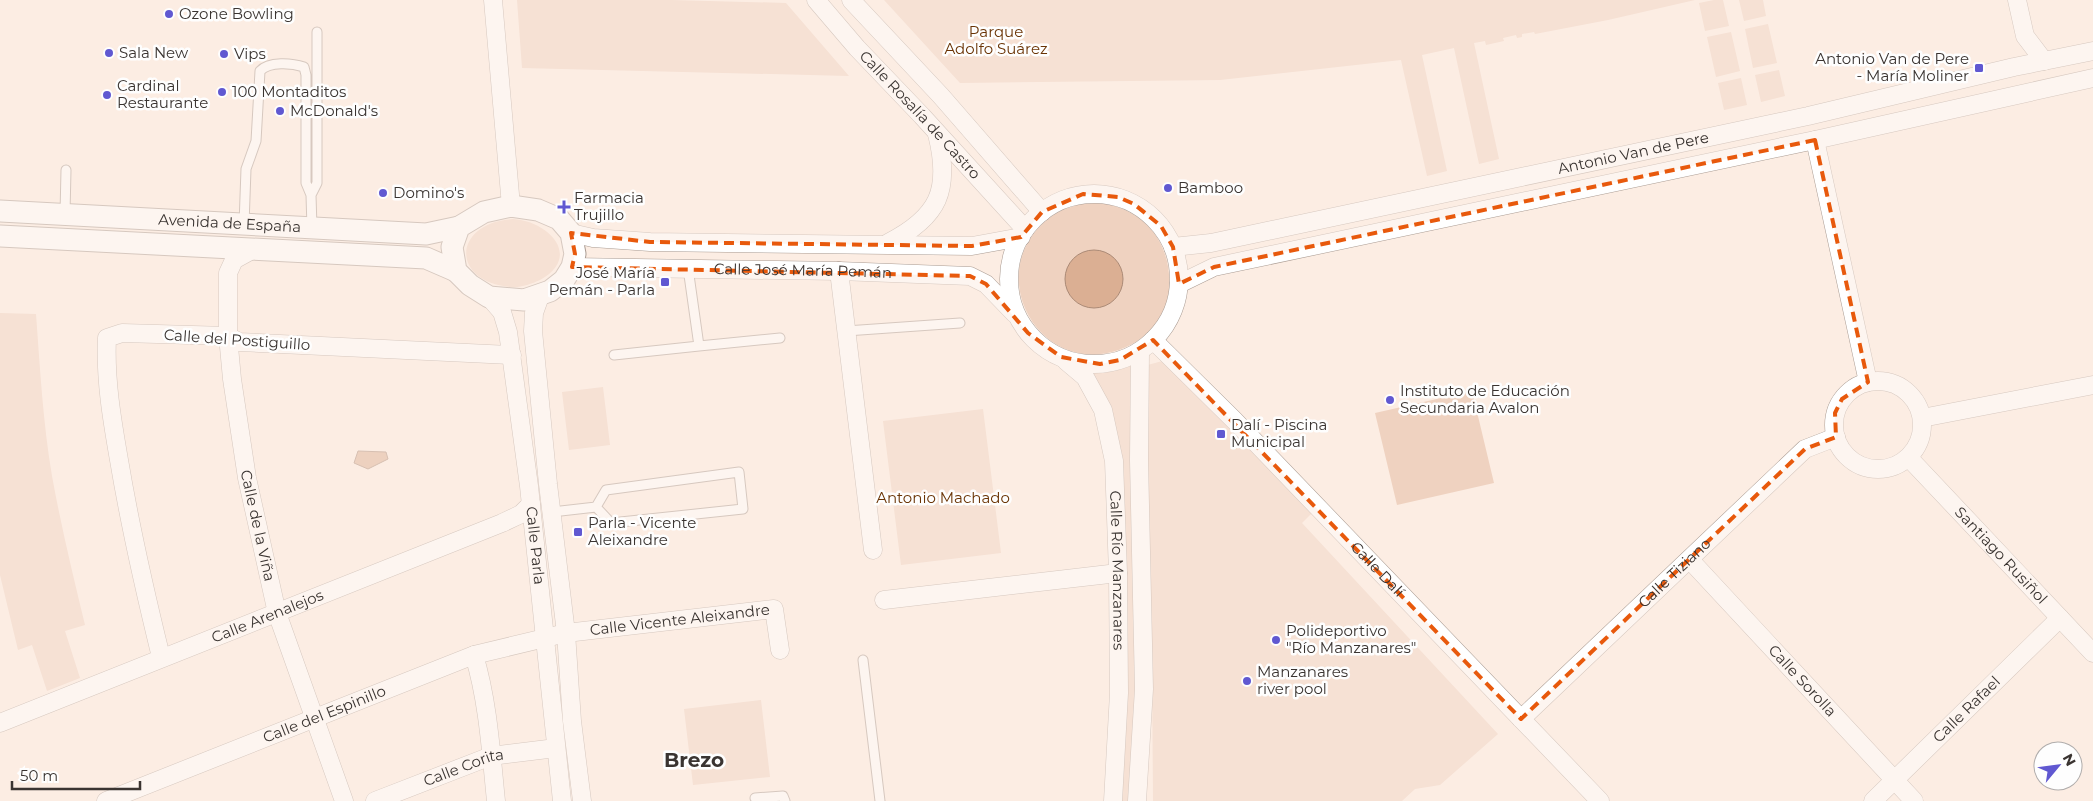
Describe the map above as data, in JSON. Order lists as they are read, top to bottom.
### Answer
{
  "streets": {
    "street": [
      "Calle Rosalía de Castro",
      "Antonio Van de Pere",
      "Avenida de España",
      "Calle José María Pemán",
      "Calle del Postiguillo",
      "Calle de la Viña",
      "Calle Parla",
      "Santiago Rusiñol",
      "Calle Dalí",
      "Calle Río Manzanares",
      "Calle Tiziano",
      "Calle Arenalejos",
      "Calle Vicente Aleixandre",
      "Calle Sorolla",
      "Calle Rafael",
      "Calle del Espinillo",
      "Calle Corita"
    ]
  },
  "crossings": [
    ["Calle Rosalía de Castro", "Antonio Van de Pere"],
    ["Calle Rosalía de Castro", "Calle José María Pemán"],
    ["Calle Rosalía de Castro", "Calle Dalí"],
    ["Calle Rosalía de Castro", "Calle Río Manzanares"],
    ["Antonio Van de Pere", "Calle José María Pemán"],
    ["Antonio Van de Pere", "Calle Dalí"],
    ["Antonio Van de Pere", "Calle Río Manzanares"],
    ["Avenida de España", "Calle José María Pemán"],
    ["Avenida de España", "Calle de la Viña"],
    ["Avenida de España", "Calle Parla"],
    ["Calle José María Pemán", "Calle Parla"],
    ["Calle José María Pemán", "Calle Dalí"],
    ["Calle José María Pemán", "Calle Río Manzanares"],
    ["Calle del Postiguillo", "Calle de la Viña"],
    ["Calle del Postiguillo", "Calle Parla"],
    ["Calle del Postiguillo", "Calle Arenalejos"],
    ["Calle de la Viña", "Calle Arenalejos"],
    ["Calle de la Viña", "Calle del Espinillo"],
    ["Calle Parla", "Calle Arenalejos"],
    ["Calle Parla", "Calle Vicente Aleixandre"],
    ["Calle Parla", "Calle del Espinillo"],
    ["Calle Parla", "Calle Corita"],
    ["Santiago Rusiñol", "Calle Tiziano"],
    ["Santiago Rusiñol", "Calle Rafael"],
    ["Calle Dalí", "Calle Río Manzanares"],
    ["Calle Dalí", "Calle Tiziano"],
    ["Calle Tiziano", "Calle Sorolla"],
    ["Calle Vicente Aleixandre", "Calle del Espinillo"],
    ["Calle Sorolla", "Calle Rafael"]
  ],
  "districts": ["Brezo"],
  "parks": ["Parque Adolfo Suárez", "Antonio Machado"],
  "places": {
    "other": [
      "Ozone Bowling",
      "Sala New",
      "Vips",
      "100 Montaditos",
      "Cardinal Restaurante",
      "McDonald's",
      "Bamboo",
      "Domino's",
      "Instituto de Educación Secundaria Avalon",
      "Polideportivo \"Río Manzanares\"",
      "Manzanares river pool"
    ],
    "transit": [
      "Antonio Van de Pere - María Moliner",
      "José María Pemán - Parla",
      "Dalí - Piscina Municipal",
      "Parla - Vicente Aleixandre"
    ],
    "health": ["Farmacia Trujillo"]
  },
  "scale_bar": "50 m",
  "north": "top right"
}
